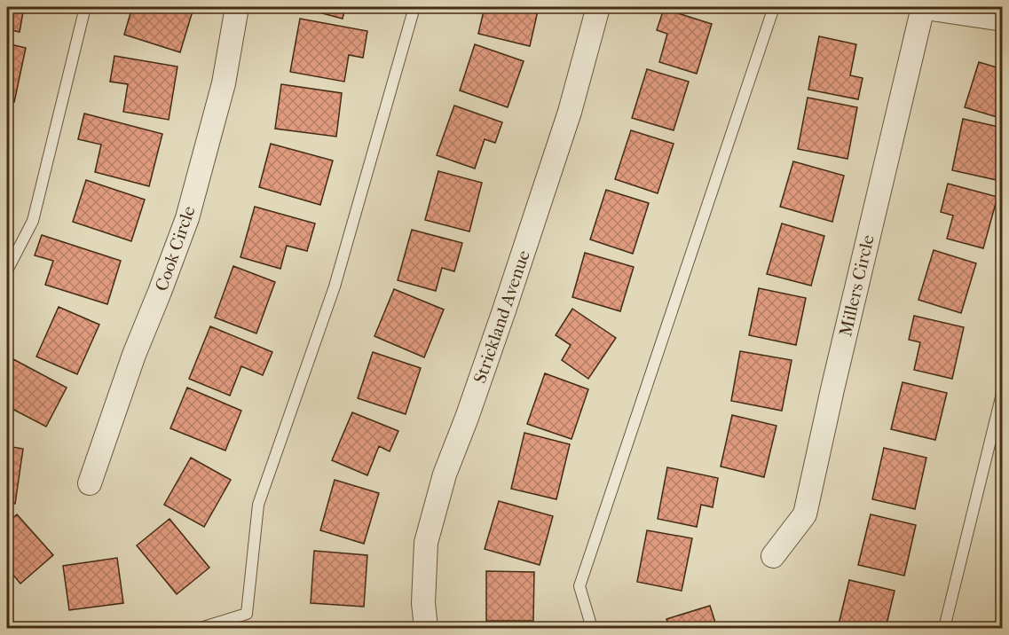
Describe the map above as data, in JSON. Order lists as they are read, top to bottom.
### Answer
{
  "streets": {
    "street": ["Cook Circle", "Millers Circle", "Strickland Avenue"]
  }
}
